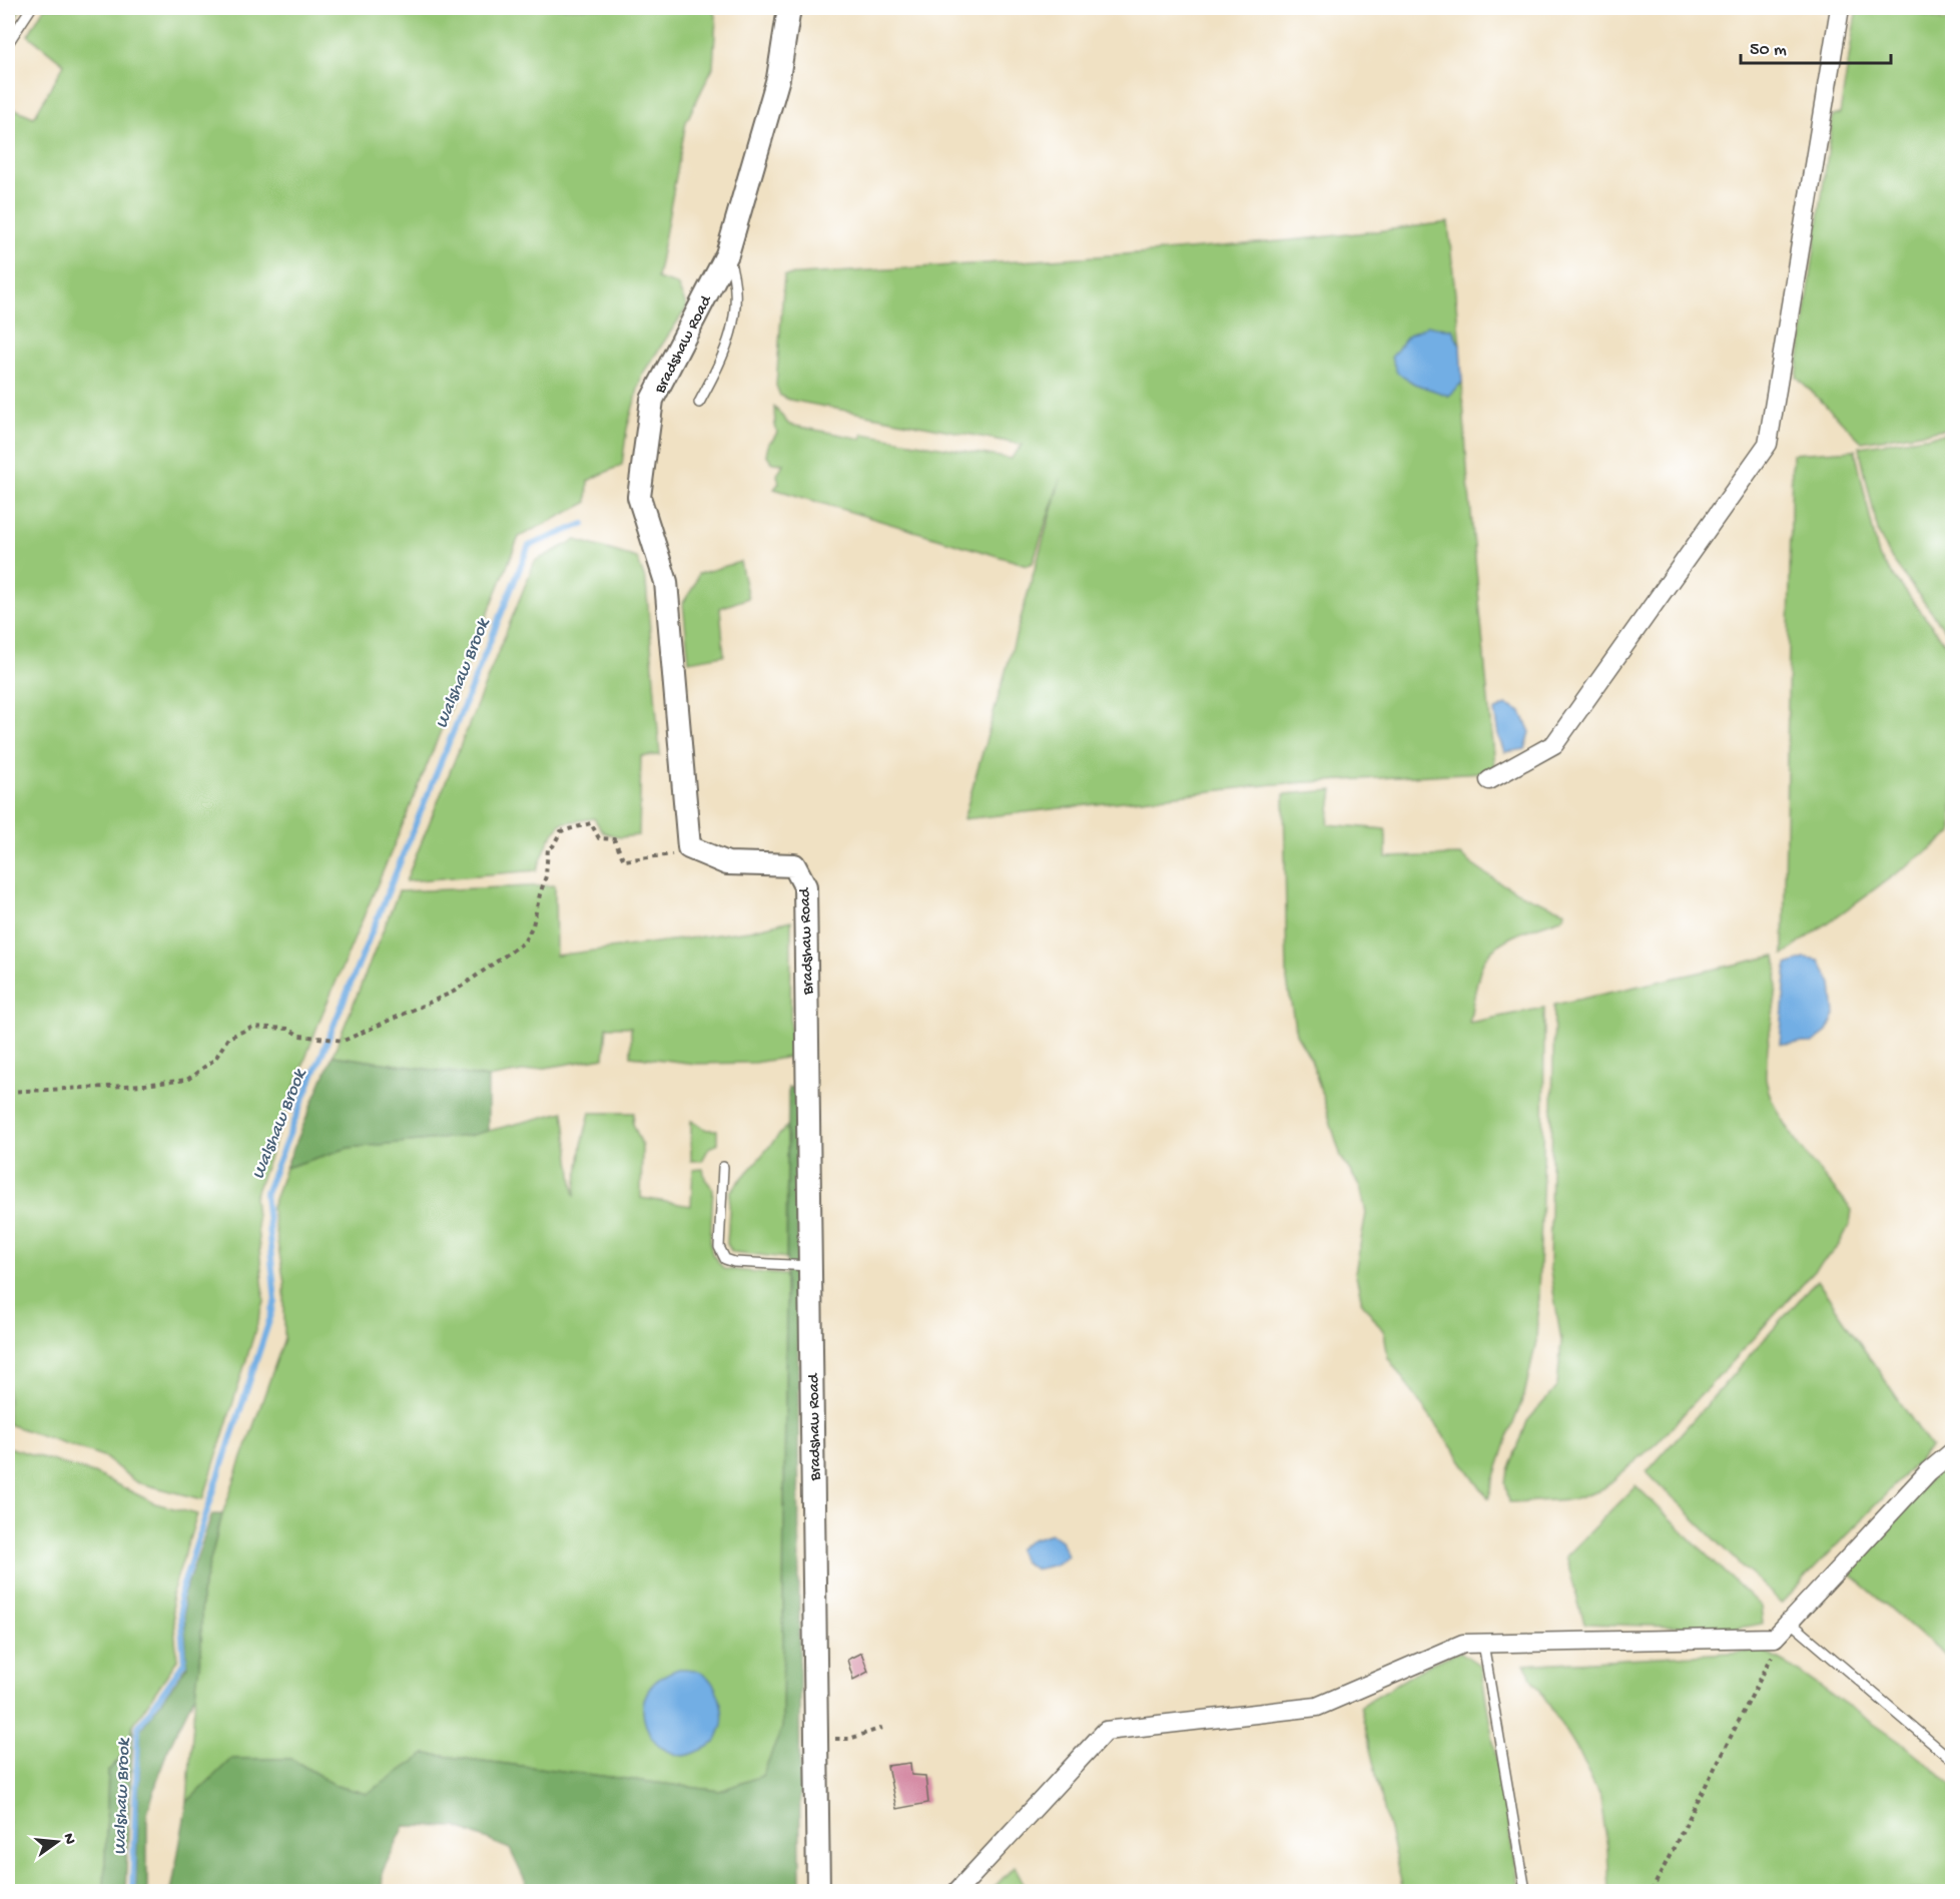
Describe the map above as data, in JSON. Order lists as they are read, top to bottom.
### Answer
{
  "streets": {
    "street": ["Bradshaw Road"]
  },
  "water": ["Walshaw Brook"],
  "scale_bar": "50 m",
  "north": "right"
}
